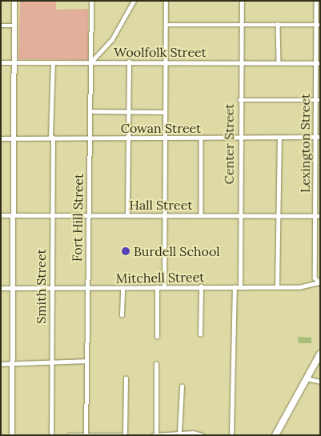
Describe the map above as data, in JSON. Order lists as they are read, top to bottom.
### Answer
{
  "streets": {
    "street": [
      "Woolfolk Street",
      "Cowan Street",
      "Lexington Street",
      "Center Street",
      "Hall Street",
      "Fort Hill Street",
      "Mitchell Street",
      "Smith Street"
    ]
  },
  "crossings": [
    ["Woolfolk Street", "Lexington Street"],
    ["Woolfolk Street", "Center Street"],
    ["Woolfolk Street", "Fort Hill Street"],
    ["Woolfolk Street", "Smith Street"],
    ["Cowan Street", "Lexington Street"],
    ["Cowan Street", "Center Street"],
    ["Cowan Street", "Fort Hill Street"],
    ["Cowan Street", "Smith Street"],
    ["Lexington Street", "Hall Street"],
    ["Lexington Street", "Mitchell Street"],
    ["Center Street", "Hall Street"],
    ["Center Street", "Mitchell Street"],
    ["Hall Street", "Fort Hill Street"],
    ["Hall Street", "Smith Street"],
    ["Fort Hill Street", "Mitchell Street"],
    ["Mitchell Street", "Smith Street"]
  ],
  "places": ["Burdell School"]
}
